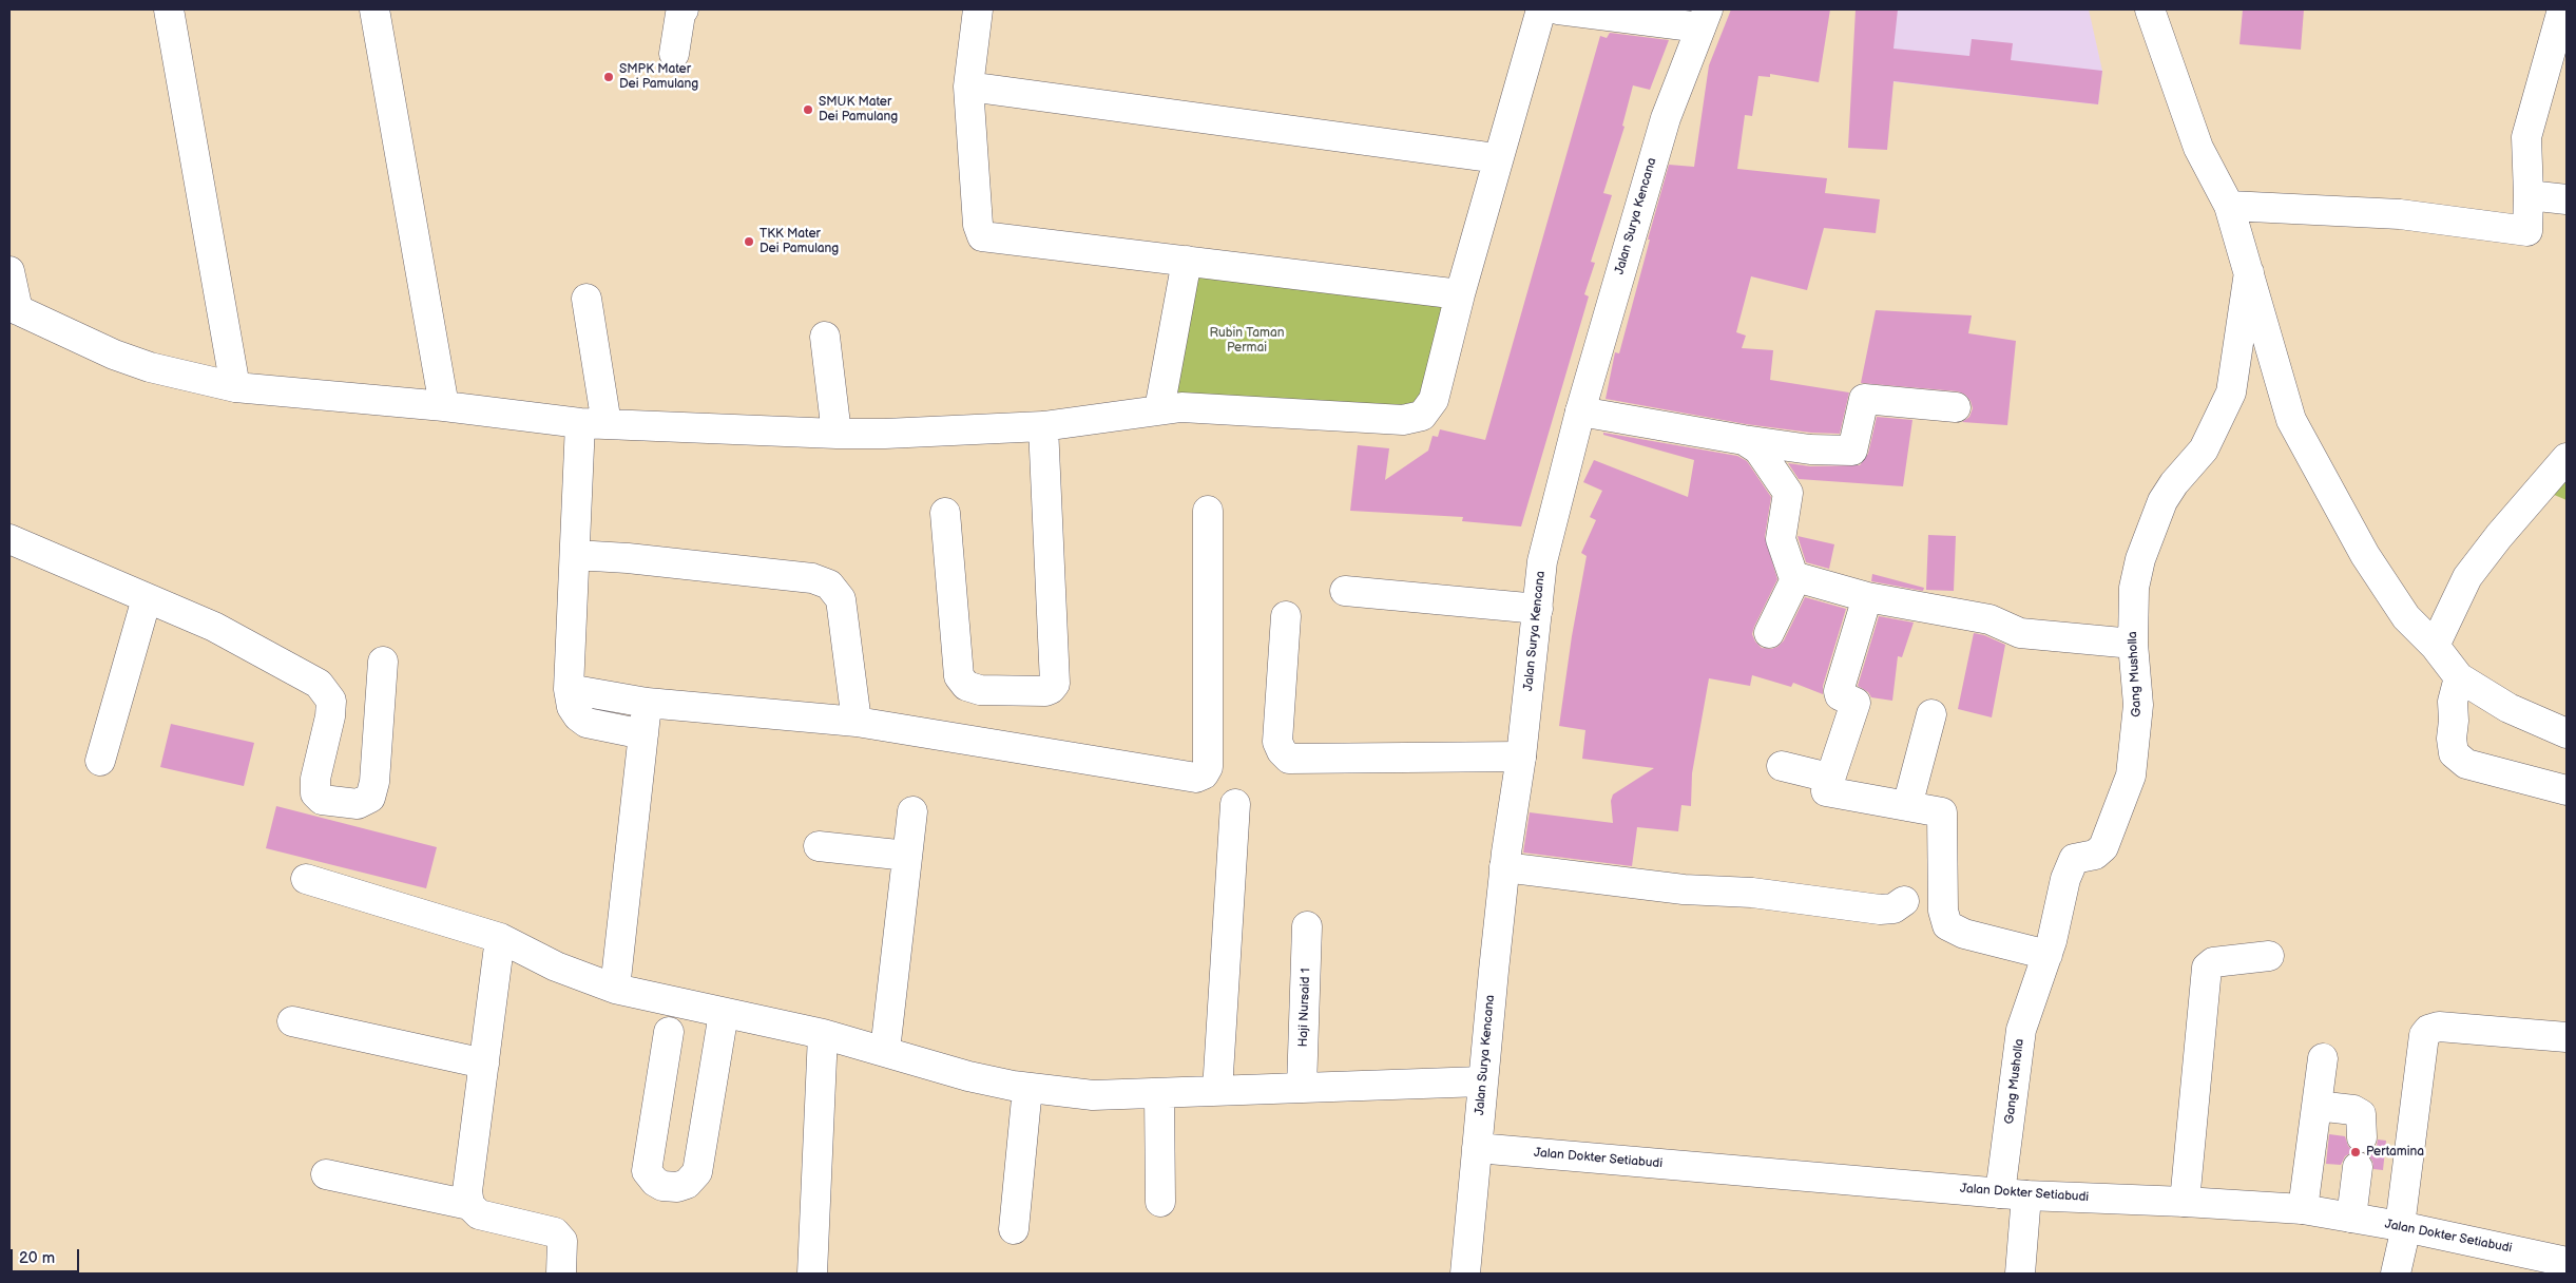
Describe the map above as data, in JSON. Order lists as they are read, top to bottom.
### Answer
{
  "streets": {
    "street": [
      "Jalan Surya Kencana",
      "Gang Musholla",
      "Haji Nursaid 1",
      "Jalan Dokter Setiabudi"
    ]
  },
  "crossings": [
    ["Jalan Surya Kencana", "Jalan Dokter Setiabudi"],
    ["Gang Musholla", "Jalan Dokter Setiabudi"]
  ],
  "parks": ["Rubin Taman Permai"],
  "places": [
    "SMPK Mater Dei Pamulang",
    "SMUK Mater Dei Pamulang",
    "TKK Mater Dei Pamulang",
    "Pertamina"
  ],
  "scale_bar": "20 m"
}
